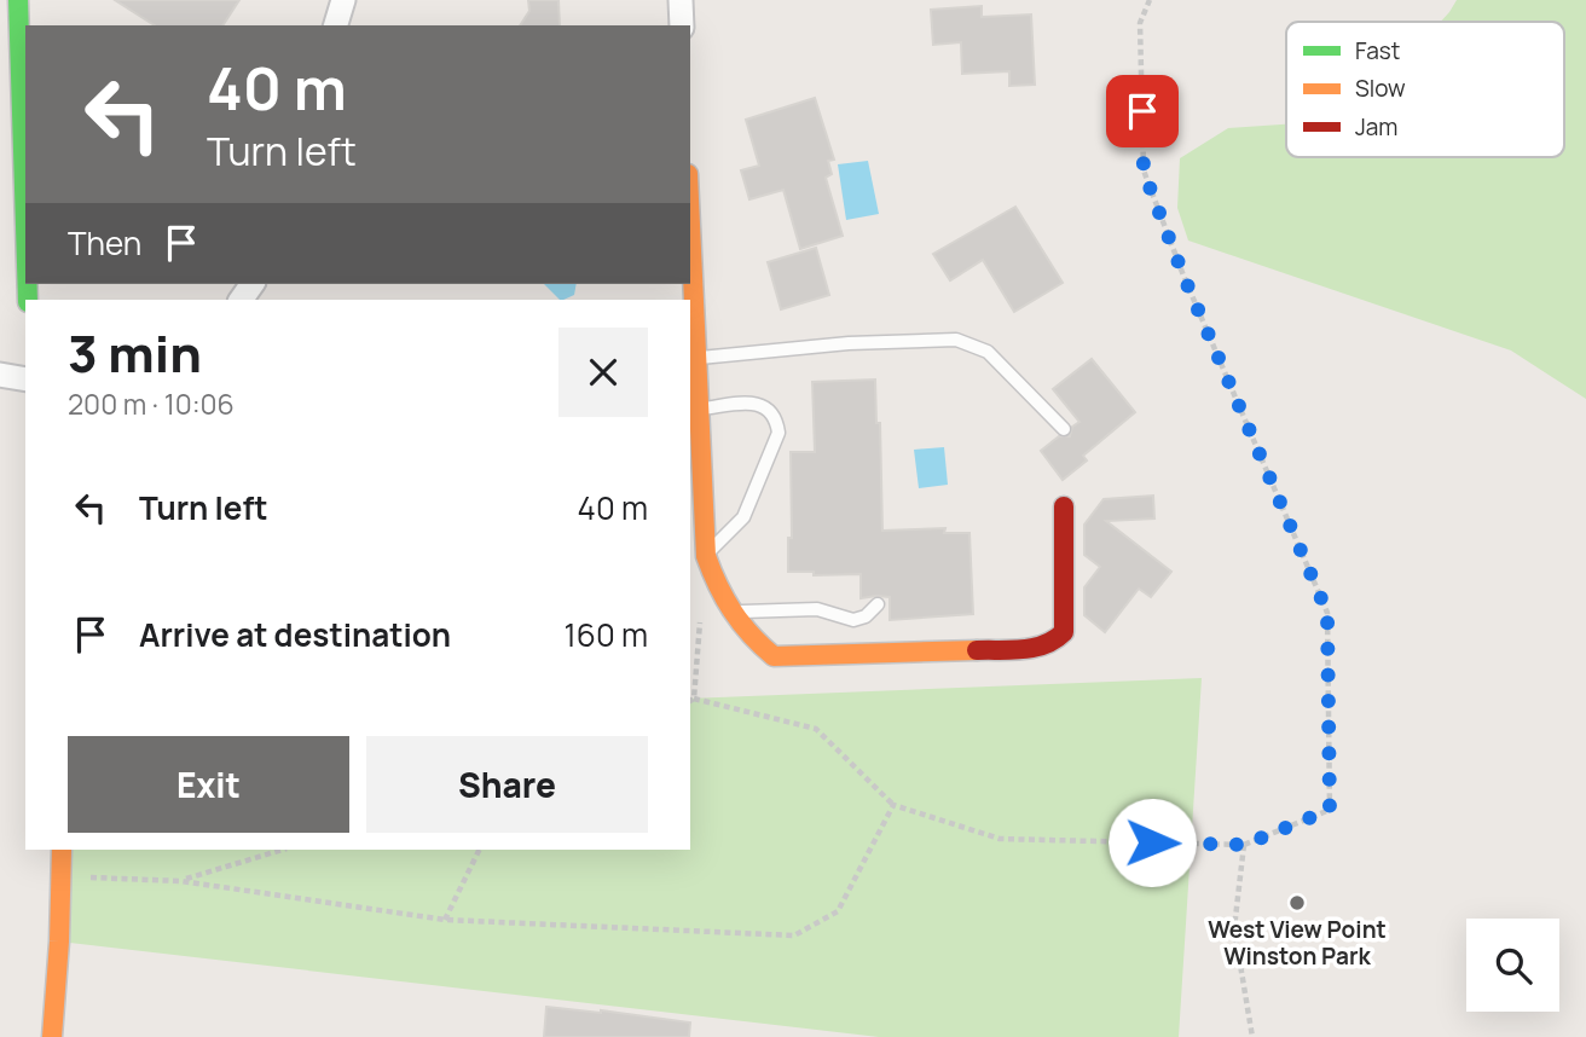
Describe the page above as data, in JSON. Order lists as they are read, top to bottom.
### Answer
{
  "places": ["West View Point Winston Park"],
  "legend": ["Fast", "Slow", "Jam"],
  "page": {
    "turn": ["40 m", "Turn left"],
    "then": "Then",
    "heading": ["3 min", "200 m · 10:06"],
    "list": [
      {
        "name": "Turn left",
        "value": "40 m"
      },
      {
        "name": "Arrive at destination",
        "value": "160 m"
      }
    ],
    "buttons": ["Exit", "Share"]
  }
}
